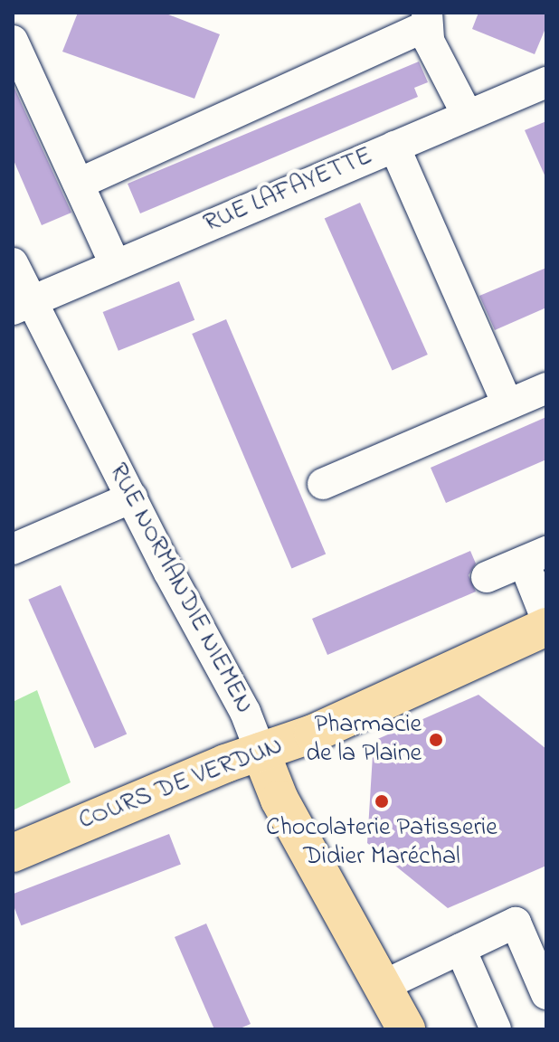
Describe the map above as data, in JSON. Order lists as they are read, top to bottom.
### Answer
{
  "streets": {
    "main road": ["RUE NORMANDIE NIEMEN", "COURS DE VERDUN"],
    "street": ["RUE LAFAYETTE"]
  },
  "crossings": [
    ["RUE LAFAYETTE", "RUE NORMANDIE NIEMEN"],
    ["RUE NORMANDIE NIEMEN", "COURS DE VERDUN"]
  ],
  "places": ["Pharmacie de la Plaine", "Chocolaterie Patisserie Didier Maréchal"]
}
